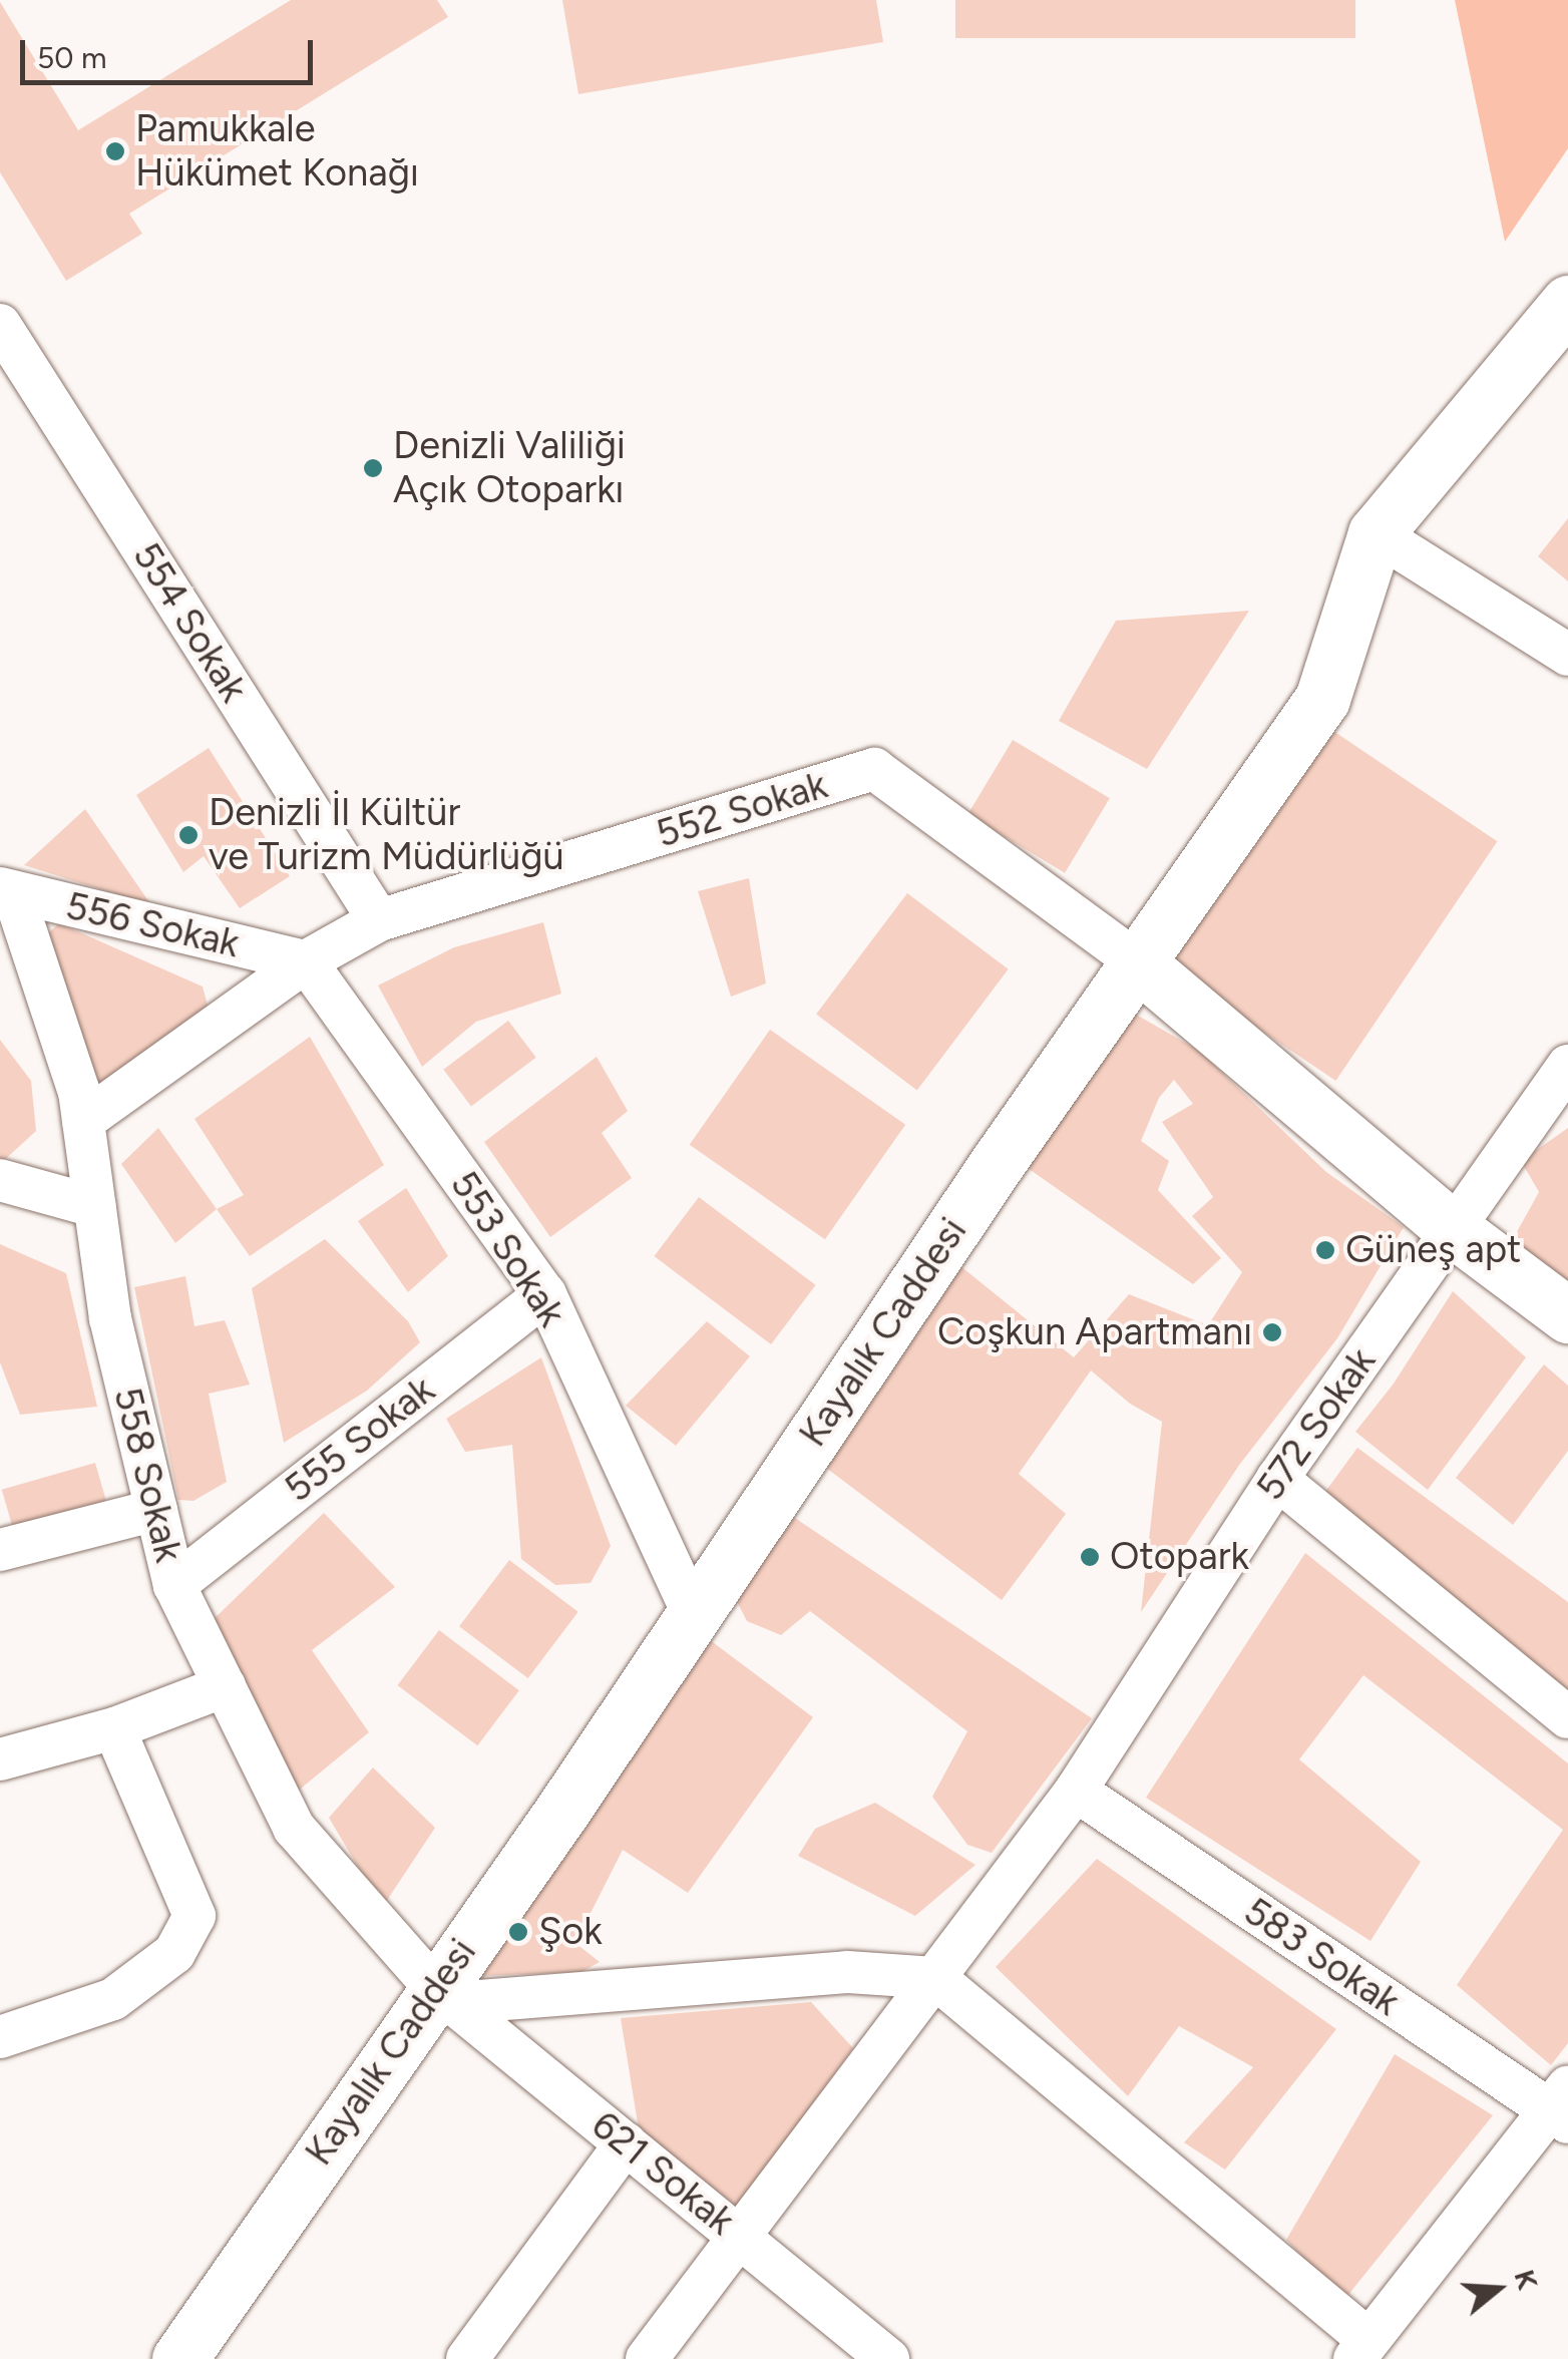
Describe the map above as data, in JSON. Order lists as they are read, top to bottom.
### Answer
{
  "streets": {
    "street": [
      "554 Sokak",
      "552 Sokak",
      "556 Sokak",
      "553 Sokak",
      "Kayalık Caddesi",
      "572 Sokak",
      "555 Sokak",
      "558 Sokak",
      "583 Sokak",
      "621 Sokak"
    ]
  },
  "crossings": [
    ["554 Sokak", "552 Sokak"],
    ["552 Sokak", "556 Sokak"],
    ["552 Sokak", "553 Sokak"],
    ["552 Sokak", "Kayalık Caddesi"],
    ["552 Sokak", "558 Sokak"],
    ["556 Sokak", "553 Sokak"],
    ["556 Sokak", "558 Sokak"],
    ["553 Sokak", "Kayalık Caddesi"],
    ["553 Sokak", "555 Sokak"],
    ["Kayalık Caddesi", "558 Sokak"],
    ["Kayalık Caddesi", "621 Sokak"],
    ["572 Sokak", "583 Sokak"],
    ["572 Sokak", "621 Sokak"],
    ["555 Sokak", "558 Sokak"],
    ["558 Sokak", "621 Sokak"]
  ],
  "places": [
    "Pamukkale Hükümet Konağı",
    "Denizli Valiliği Açık Otoparkı",
    "Denizli İl Kültür ve Turizm Müdürlüğü",
    "Güneş apt",
    "Coşkun Apartmanı",
    "Otopark",
    "Şok"
  ],
  "scale_bar": "50 m",
  "north": "right"
}
